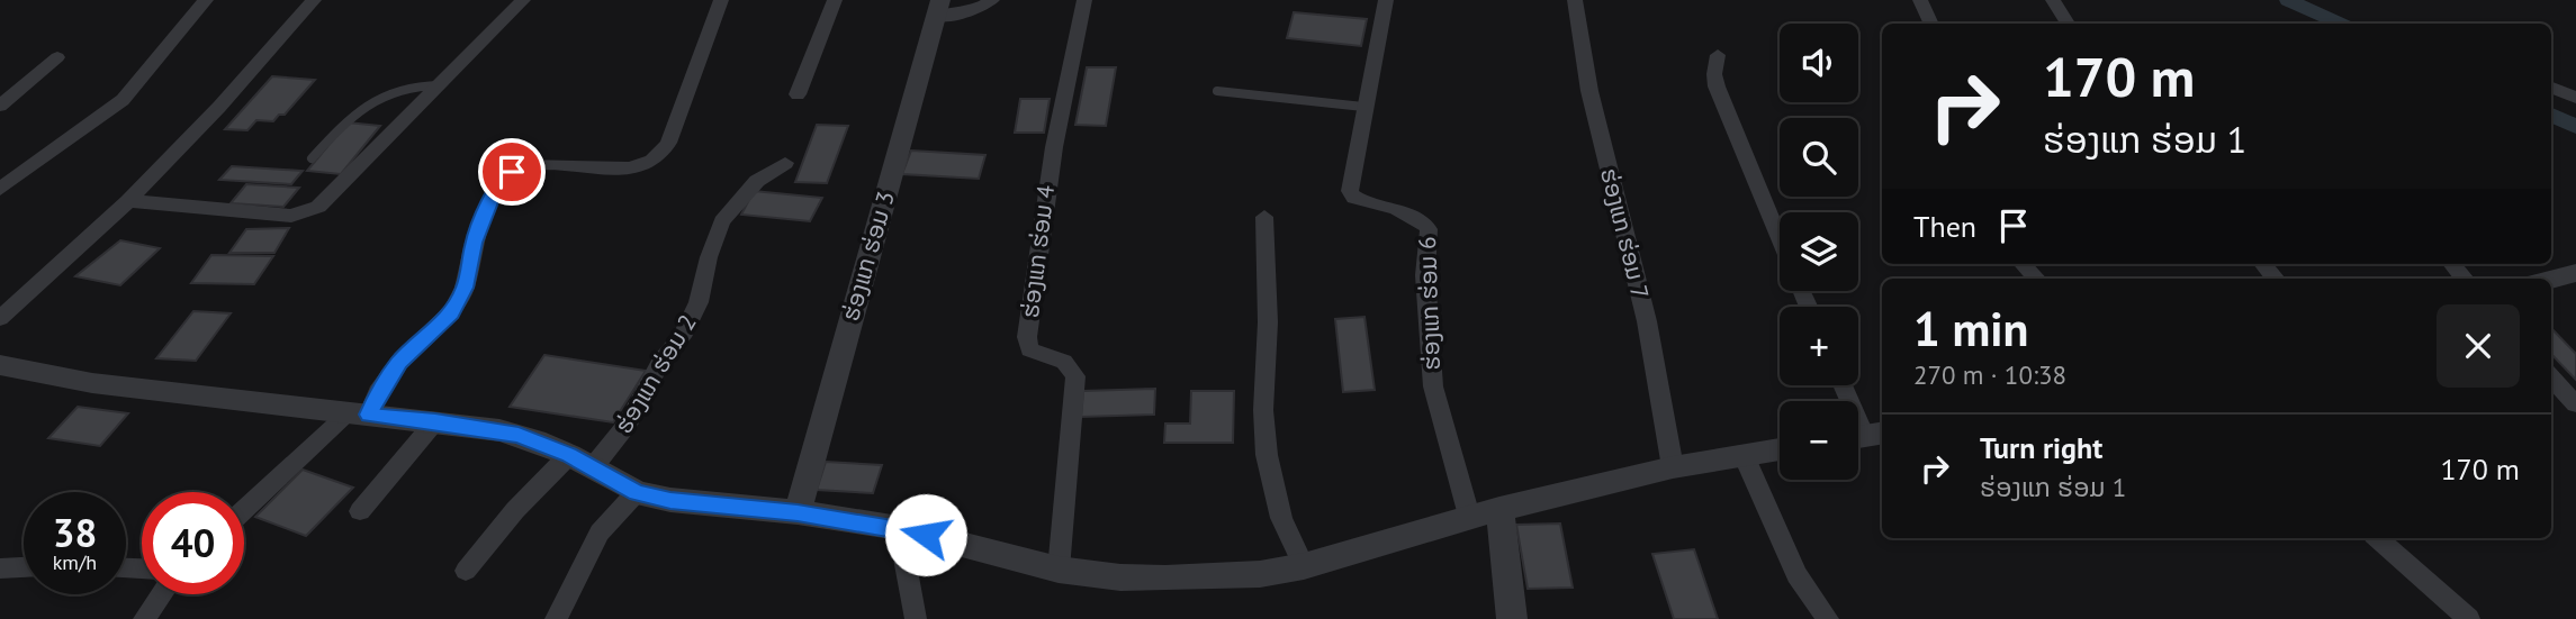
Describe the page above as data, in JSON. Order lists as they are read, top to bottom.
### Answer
{
  "streets": {
    "street": [
      "ຮ່ອງແກ ຮ່ອມ 7",
      "ຮ່ອງແກ ຮ່ອມ 4",
      "ຮ່ອງແກ ຮ່ອມ 3",
      "ຮ່ອງແກ ຮ່ອມ 6",
      "ຮ່ອງແກ ຮ່ອມ 2"
    ]
  },
  "page": {
    "map_buttons": ["+", "−"],
    "turn": ["170 m", "ຮ່ອງແກ ຮ່ອມ 1"],
    "then": "Then",
    "heading": ["1 min", "270 m · 10:38"],
    "list": [
      {
        "name": "Turn right",
        "note": "ຮ່ອງແກ ຮ່ອມ 1",
        "value": "170 m"
      }
    ],
    "speed": "38 km/h",
    "limit": "40"
  }
}
